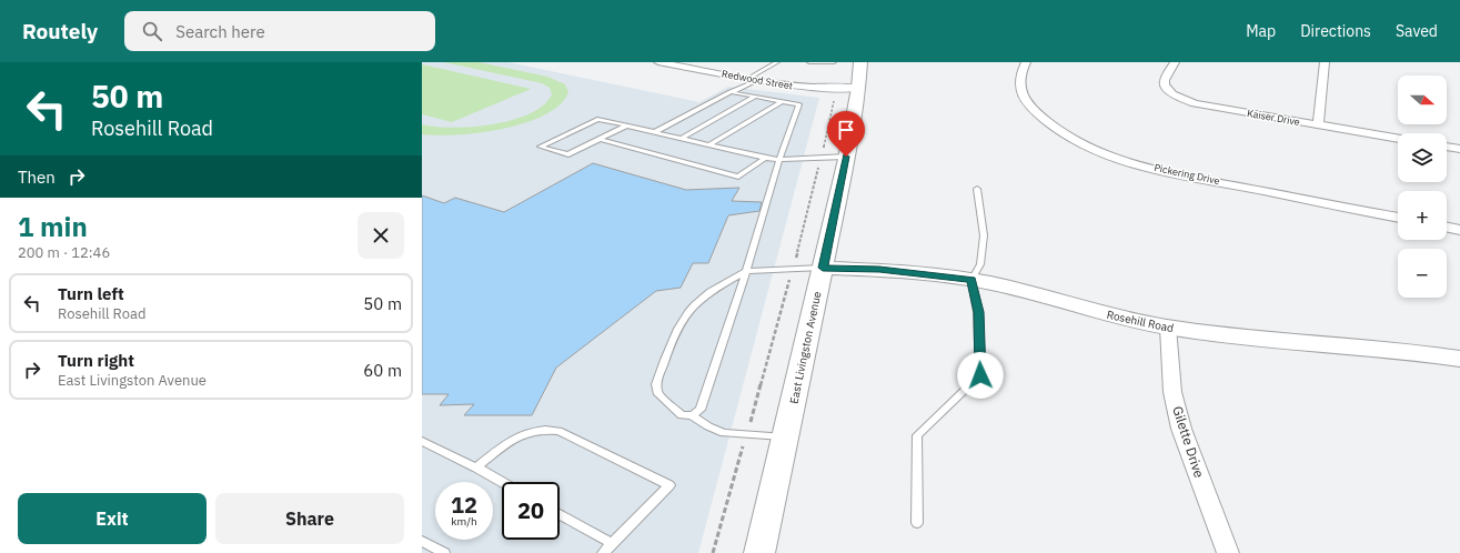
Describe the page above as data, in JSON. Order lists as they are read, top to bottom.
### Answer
{
  "streets": {
    "main road": ["Rosehill Road", "East Livingston Avenue"],
    "street": [
      "Redwood Street",
      "Kaiser Drive",
      "Pickering Drive",
      "Gilette Drive"
    ]
  },
  "crossings": [
    ["Redwood Street", "East Livingston Avenue"],
    ["Rosehill Road", "East Livingston Avenue"],
    ["Rosehill Road", "Gilette Drive"]
  ],
  "north": "right",
  "page": {
    "header": "Routely",
    "search": "Search here",
    "nav": ["Map", "Directions", "Saved"],
    "turn": ["50 m", "Rosehill Road"],
    "map_buttons": ["+", "−"],
    "then": "Then",
    "heading": ["1 min", "200 m · 12:46"],
    "list": [
      {
        "name": "Turn left",
        "note": "Rosehill Road",
        "value": "50 m"
      },
      {
        "name": "Turn right",
        "note": "East Livingston Avenue",
        "value": "60 m"
      }
    ],
    "speed": "12 km/h",
    "limit": "20",
    "buttons": ["Exit", "Share"]
  }
}
